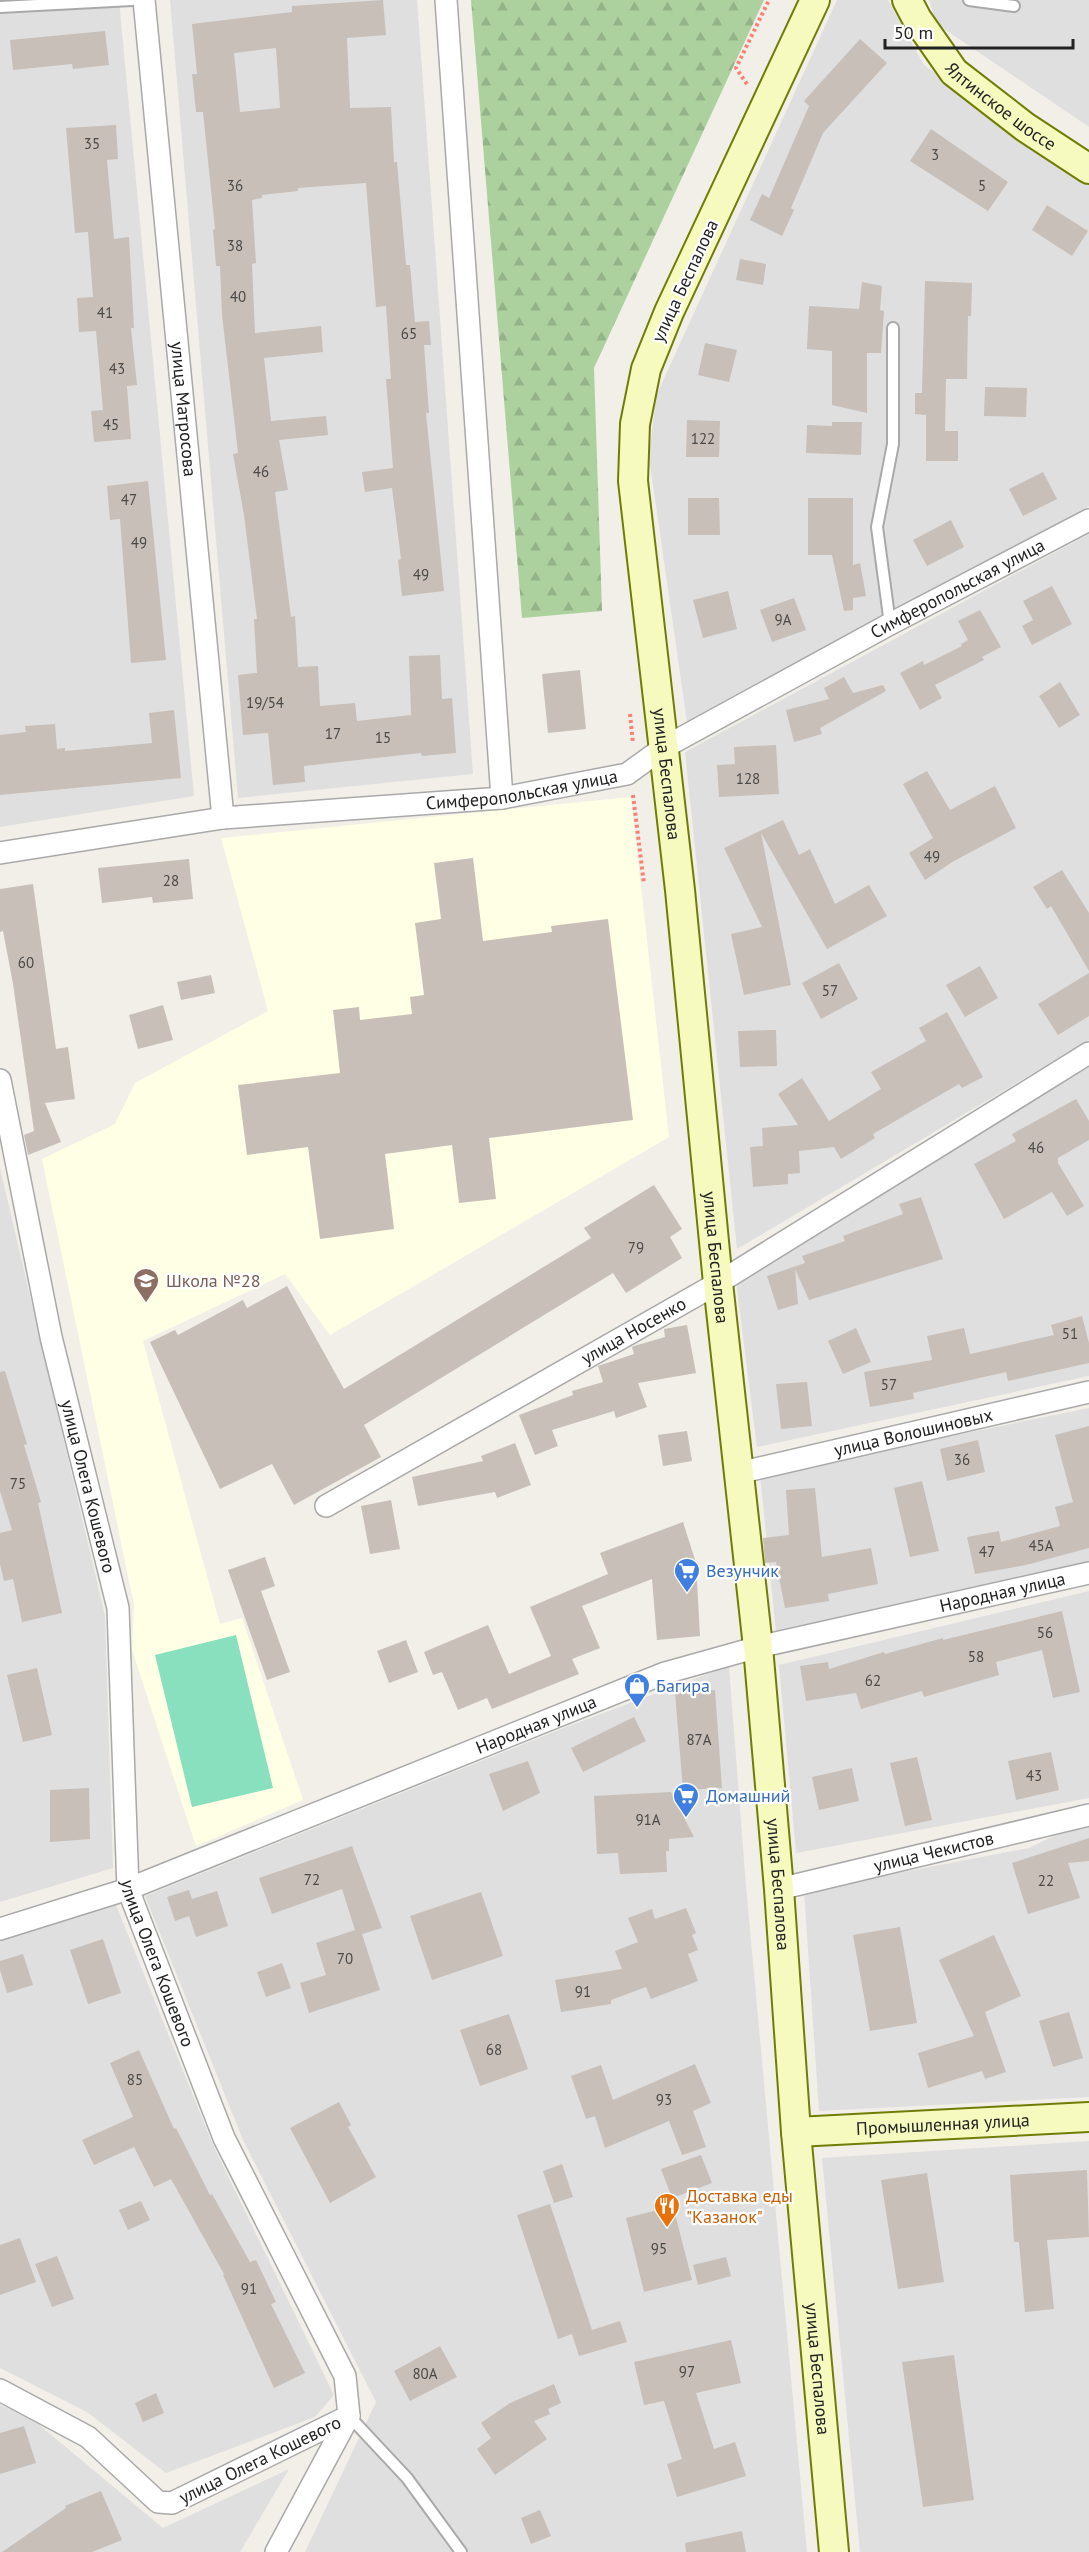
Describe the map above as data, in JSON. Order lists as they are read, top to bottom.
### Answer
{
  "streets": {
    "main road": ["Ялтинское шоссе", "улица Беспалова", "Промышленная улица"],
    "street": [
      "улица Матросова",
      "Симферопольская улица",
      "улица Носенко",
      "улица Волошиновых",
      "улица Олега Кошевого",
      "Народная улица",
      "улица Чекистов"
    ]
  },
  "crossings": [
    ["улица Беспалова", "Симферопольская улица"],
    ["улица Беспалова", "улица Носенко"],
    ["улица Беспалова", "улица Волошиновых"],
    ["улица Беспалова", "Народная улица"],
    ["улица Беспалова", "улица Чекистов"],
    ["улица Беспалова", "Промышленная улица"],
    ["улица Матросова", "Симферопольская улица"],
    ["улица Олега Кошевого", "Народная улица"]
  ],
  "places": {
    "school or university": ["Школа №28"],
    "supermarket": ["Везунчик", "Домашний"],
    "shop": ["Багира"],
    "restaurant": ["Доставка еды \"Казанок\""]
  },
  "house_numbers": [
    "35",
    "3",
    "36",
    "5",
    "38",
    "40",
    "41",
    "65",
    "43",
    "45",
    "122",
    "46",
    "47",
    "49",
    "49",
    "9А",
    "19/54",
    "17",
    "15",
    "128",
    "49",
    "28",
    "60",
    "57",
    "46",
    "79",
    "51",
    "57",
    "36",
    "75",
    "45А",
    "47",
    "56",
    "58",
    "62",
    "87А",
    "43",
    "91А",
    "72",
    "22",
    "70",
    "91",
    "68",
    "85",
    "93",
    "95",
    "91",
    "97",
    "80А"
  ],
  "scale_bar": "50 m"
}
